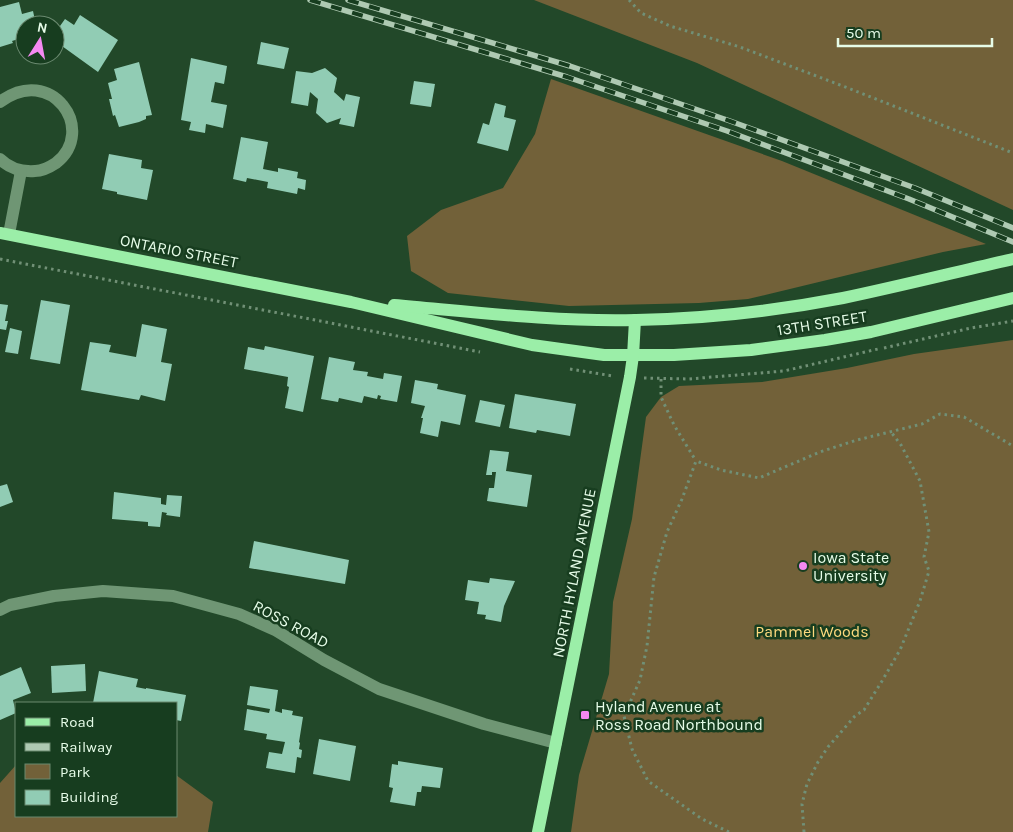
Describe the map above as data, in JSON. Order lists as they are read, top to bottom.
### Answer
{
  "streets": {
    "main road": ["ONTARIO STREET", "13TH STREET", "NORTH HYLAND AVENUE"],
    "street": ["ROSS ROAD"]
  },
  "crossings": [
    ["ONTARIO STREET", "13TH STREET"],
    ["ONTARIO STREET", "NORTH HYLAND AVENUE"],
    ["13TH STREET", "NORTH HYLAND AVENUE"],
    ["NORTH HYLAND AVENUE", "ROSS ROAD"]
  ],
  "parks": ["Pammel Woods"],
  "places": {
    "other": ["Iowa State University"],
    "transit": ["Hyland Avenue at Ross Road Northbound"]
  },
  "legend": [
    "Road",
    "Railway",
    "Park",
    "Building"
  ],
  "scale_bar": "50 m",
  "north": "top"
}
